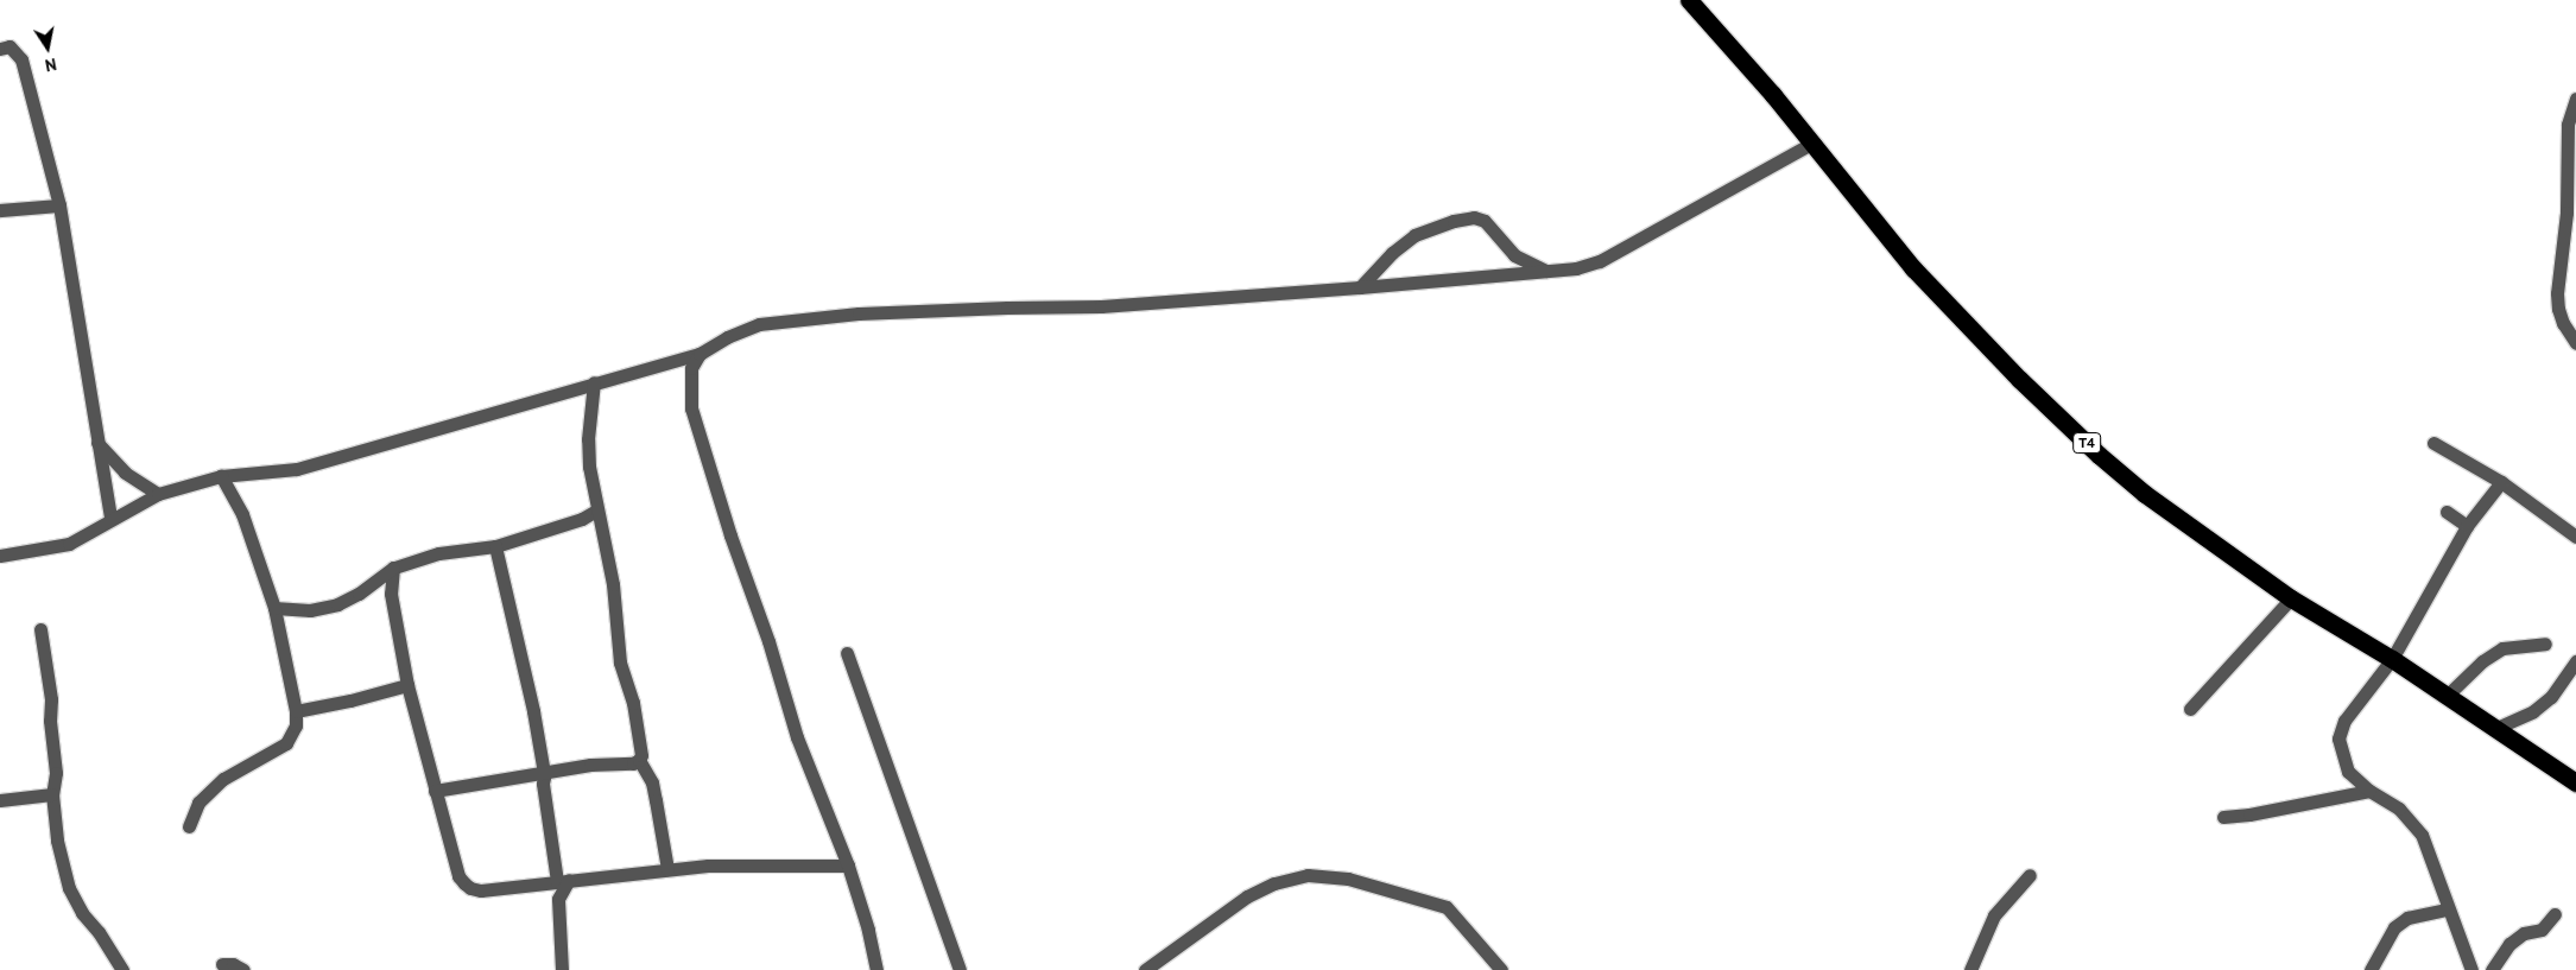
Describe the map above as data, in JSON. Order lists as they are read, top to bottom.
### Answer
{
  "streets": {
    "highway": ["T4"]
  },
  "north": "bottom"
}
